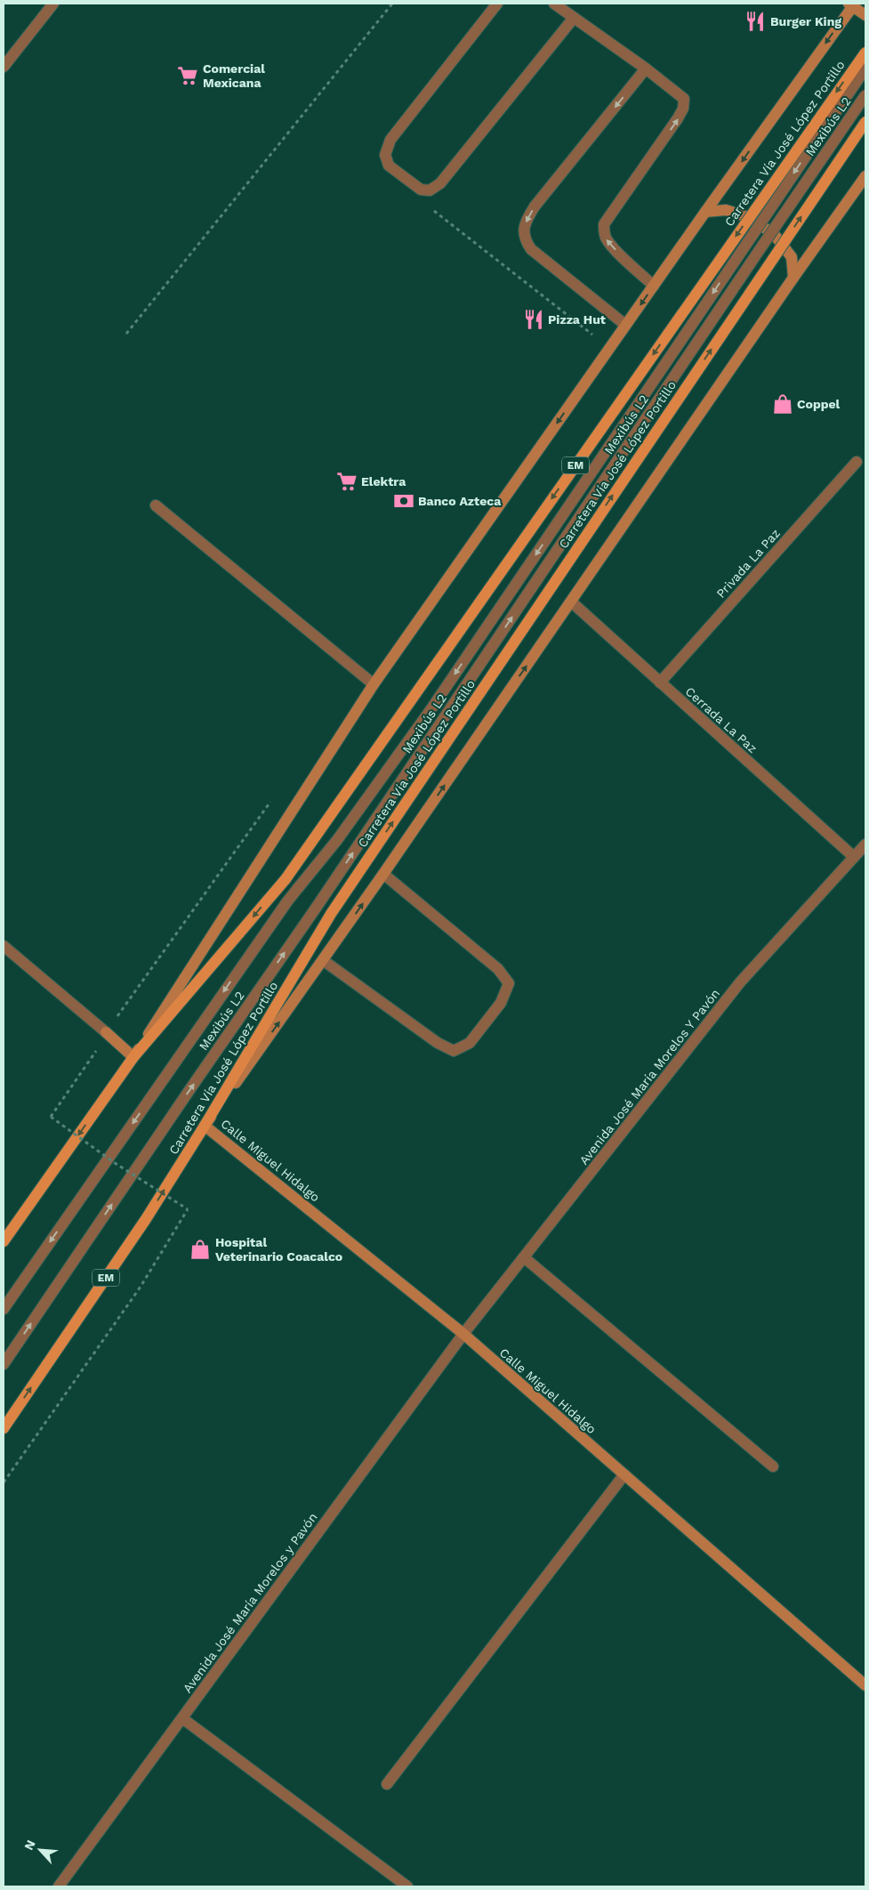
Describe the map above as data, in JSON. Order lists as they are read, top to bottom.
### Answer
{
  "streets": {
    "main road": ["Carretera Vía José López Portillo", "EM", "Calle Miguel Hidalgo"],
    "street": [
      "Mexibús L2",
      "Privada La Paz",
      "Cerrada La Paz",
      "Avenida José María Morelos Y Pavón",
      "Avenida José María Morelos y Pavón"
    ]
  },
  "crossings": [
    ["Carretera Vía José López Portillo", "Calle Miguel Hidalgo"],
    ["Privada La Paz", "Cerrada La Paz"],
    ["Cerrada La Paz", "Avenida José María Morelos Y Pavón"],
    ["Avenida José María Morelos Y Pavón", "Calle Miguel Hidalgo"],
    ["Avenida José María Morelos Y Pavón", "Avenida José María Morelos y Pavón"],
    ["Calle Miguel Hidalgo", "Avenida José María Morelos y Pavón"]
  ],
  "places": {
    "restaurant": ["Burger King", "Pizza Hut"],
    "supermarket": ["Comercial Mexicana", "Elektra"],
    "shop": ["Coppel", "Hospital Veterinario Coacalco"],
    "bank": ["Banco Azteca"]
  },
  "north": "top left"
}
